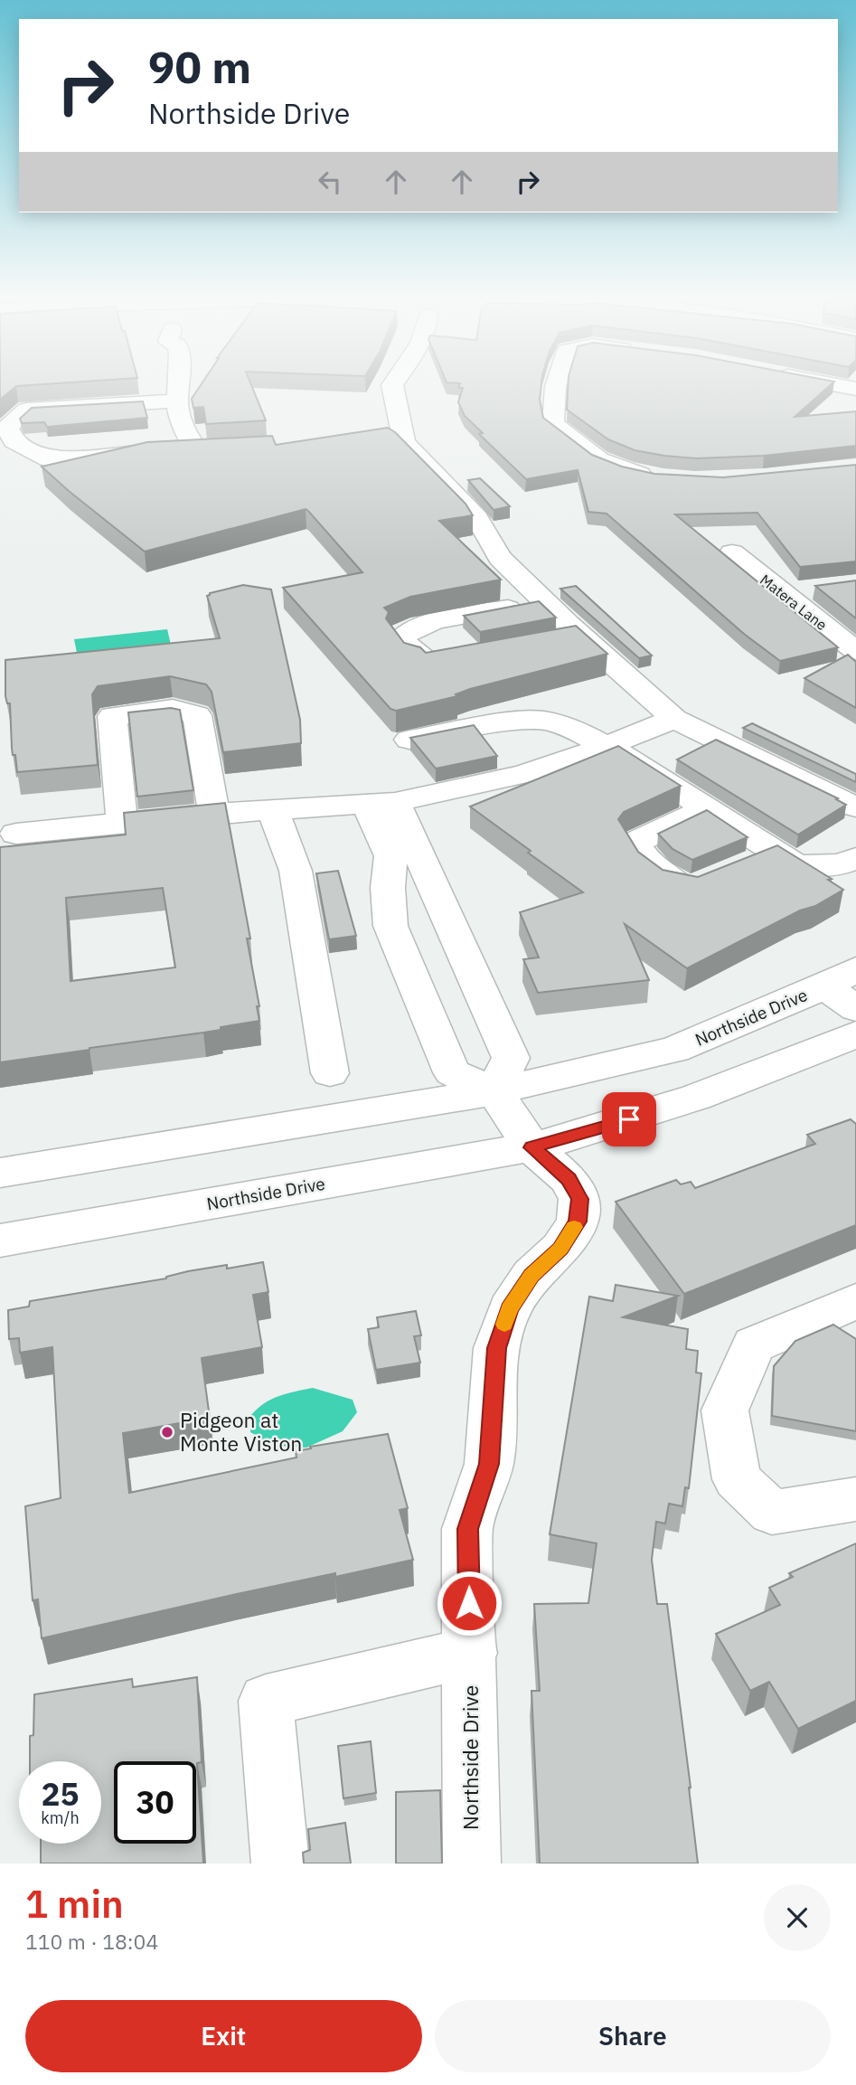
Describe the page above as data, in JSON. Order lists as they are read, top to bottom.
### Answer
{
  "streets": {
    "street": ["Matera Lane", "Northside Drive"]
  },
  "places": ["Pidgeon at Monte Viston"],
  "page": {
    "turn": ["90 m", "Northside Drive"],
    "speed": "25 km/h",
    "limit": "30",
    "heading": ["1 min", "110 m · 18:04"],
    "buttons": ["Exit", "Share"]
  }
}
